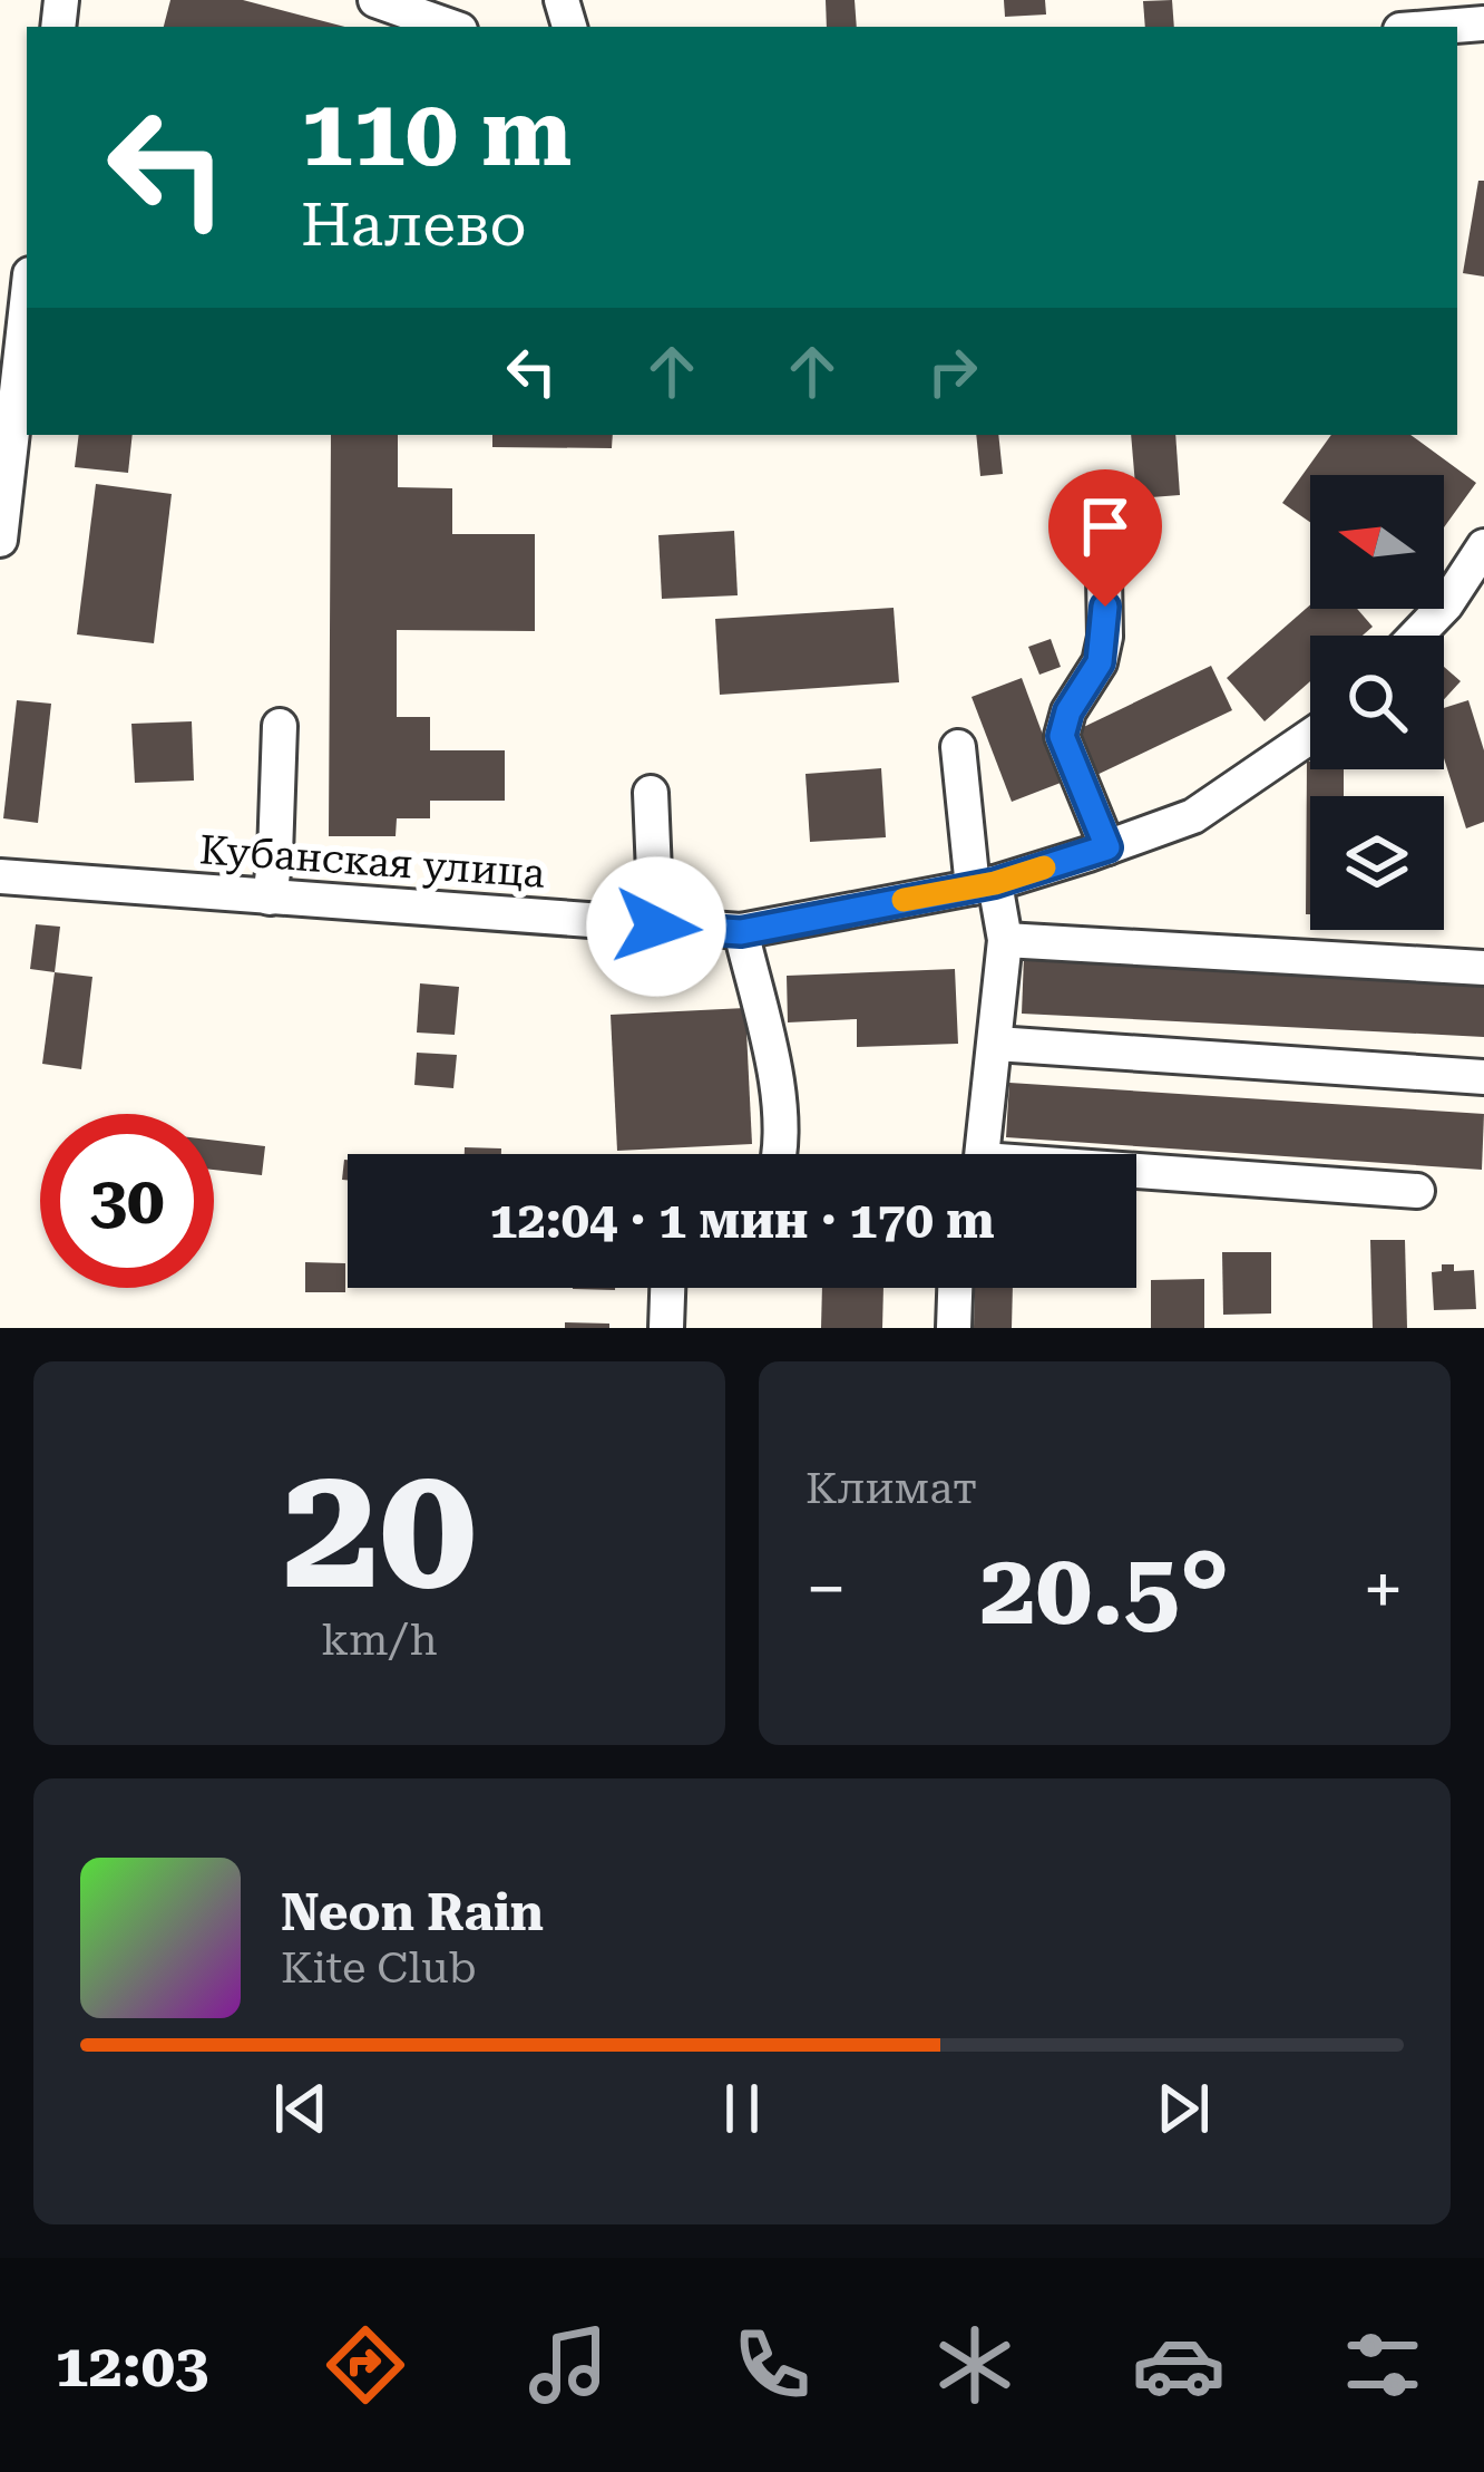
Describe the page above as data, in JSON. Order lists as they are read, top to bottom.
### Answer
{
  "streets": {
    "street": ["Кубанская улица"]
  },
  "north": "left",
  "page": {
    "turn": ["110 m", "Налево"],
    "limit": "30",
    "trip": "12:04 · 1 мин · 170 m",
    "tile": [
      ["20", "km/h"],
      "Климат"
    ],
    "heat": ["−", "20.5°", "+"],
    "song": ["Neon Rain", "Kite Club"],
    "tabs": "12:03"
  }
}
